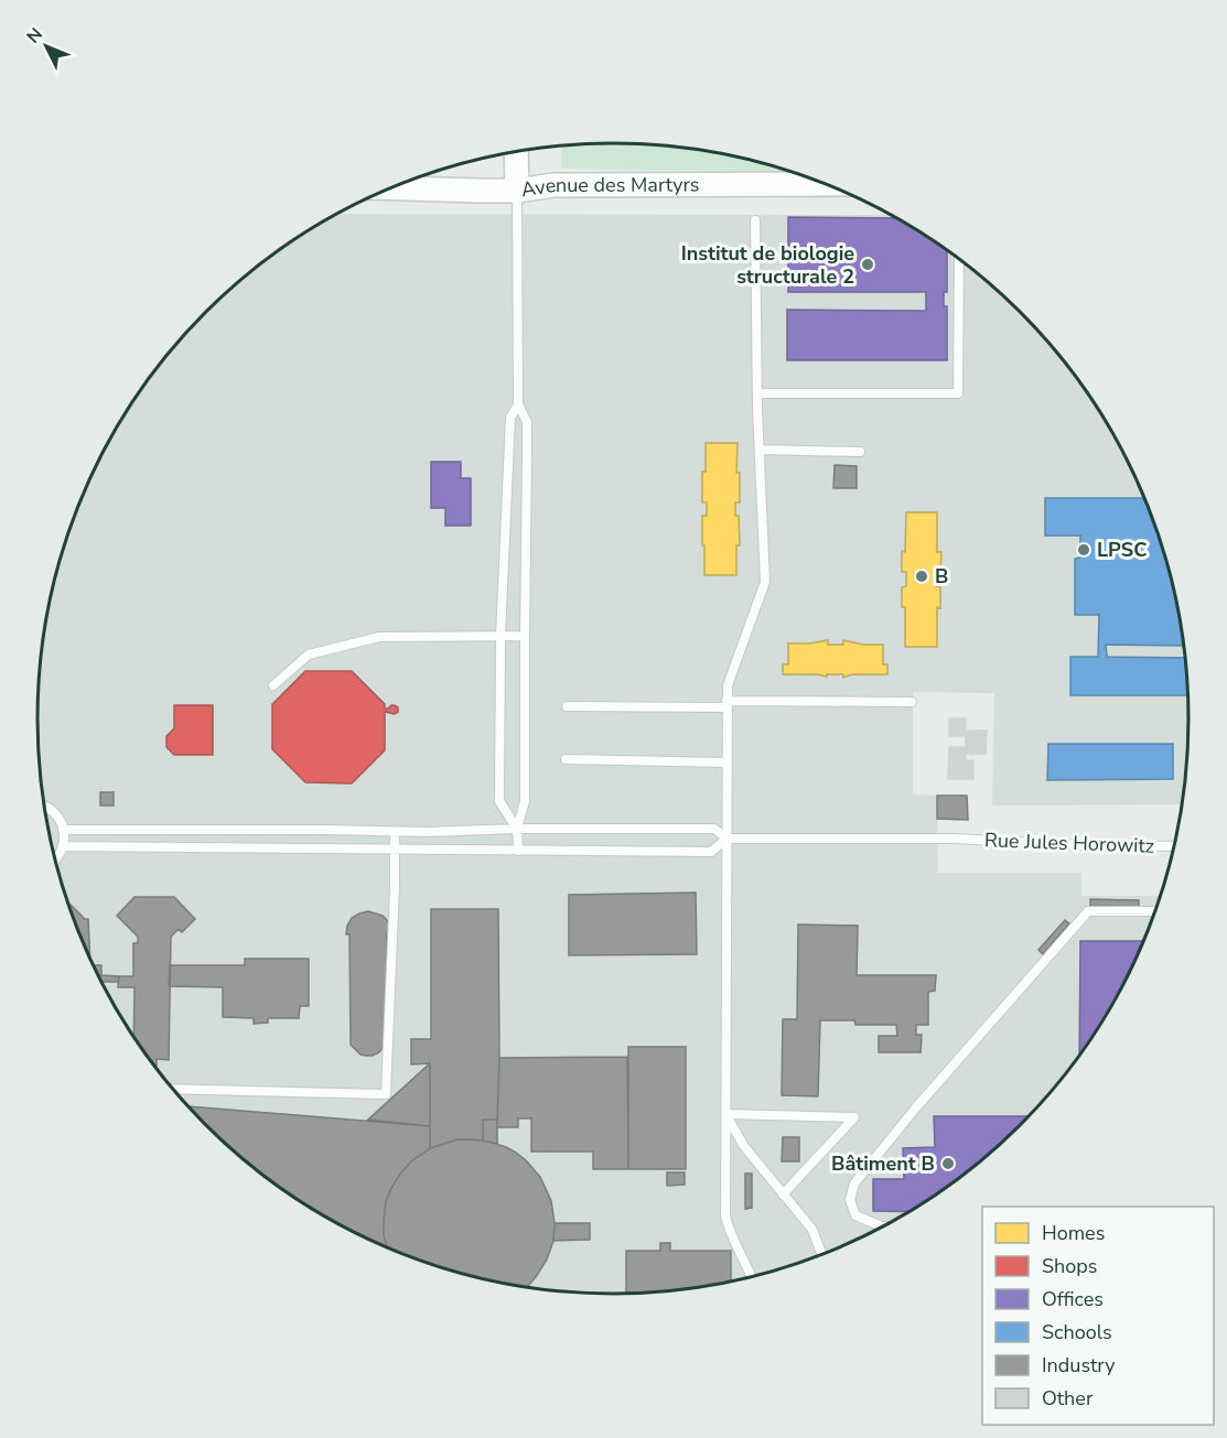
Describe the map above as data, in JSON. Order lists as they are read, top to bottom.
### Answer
{
  "streets": {
    "main road": ["Avenue des Martyrs"],
    "lane": ["Rue Jules Horowitz"]
  },
  "places": [
    "Institut de biologie structurale 2",
    "LPSC",
    "B",
    "Bâtiment B"
  ],
  "legend": [
    "Homes",
    "Shops",
    "Offices",
    "Schools",
    "Industry",
    "Other"
  ],
  "north": "top left"
}
